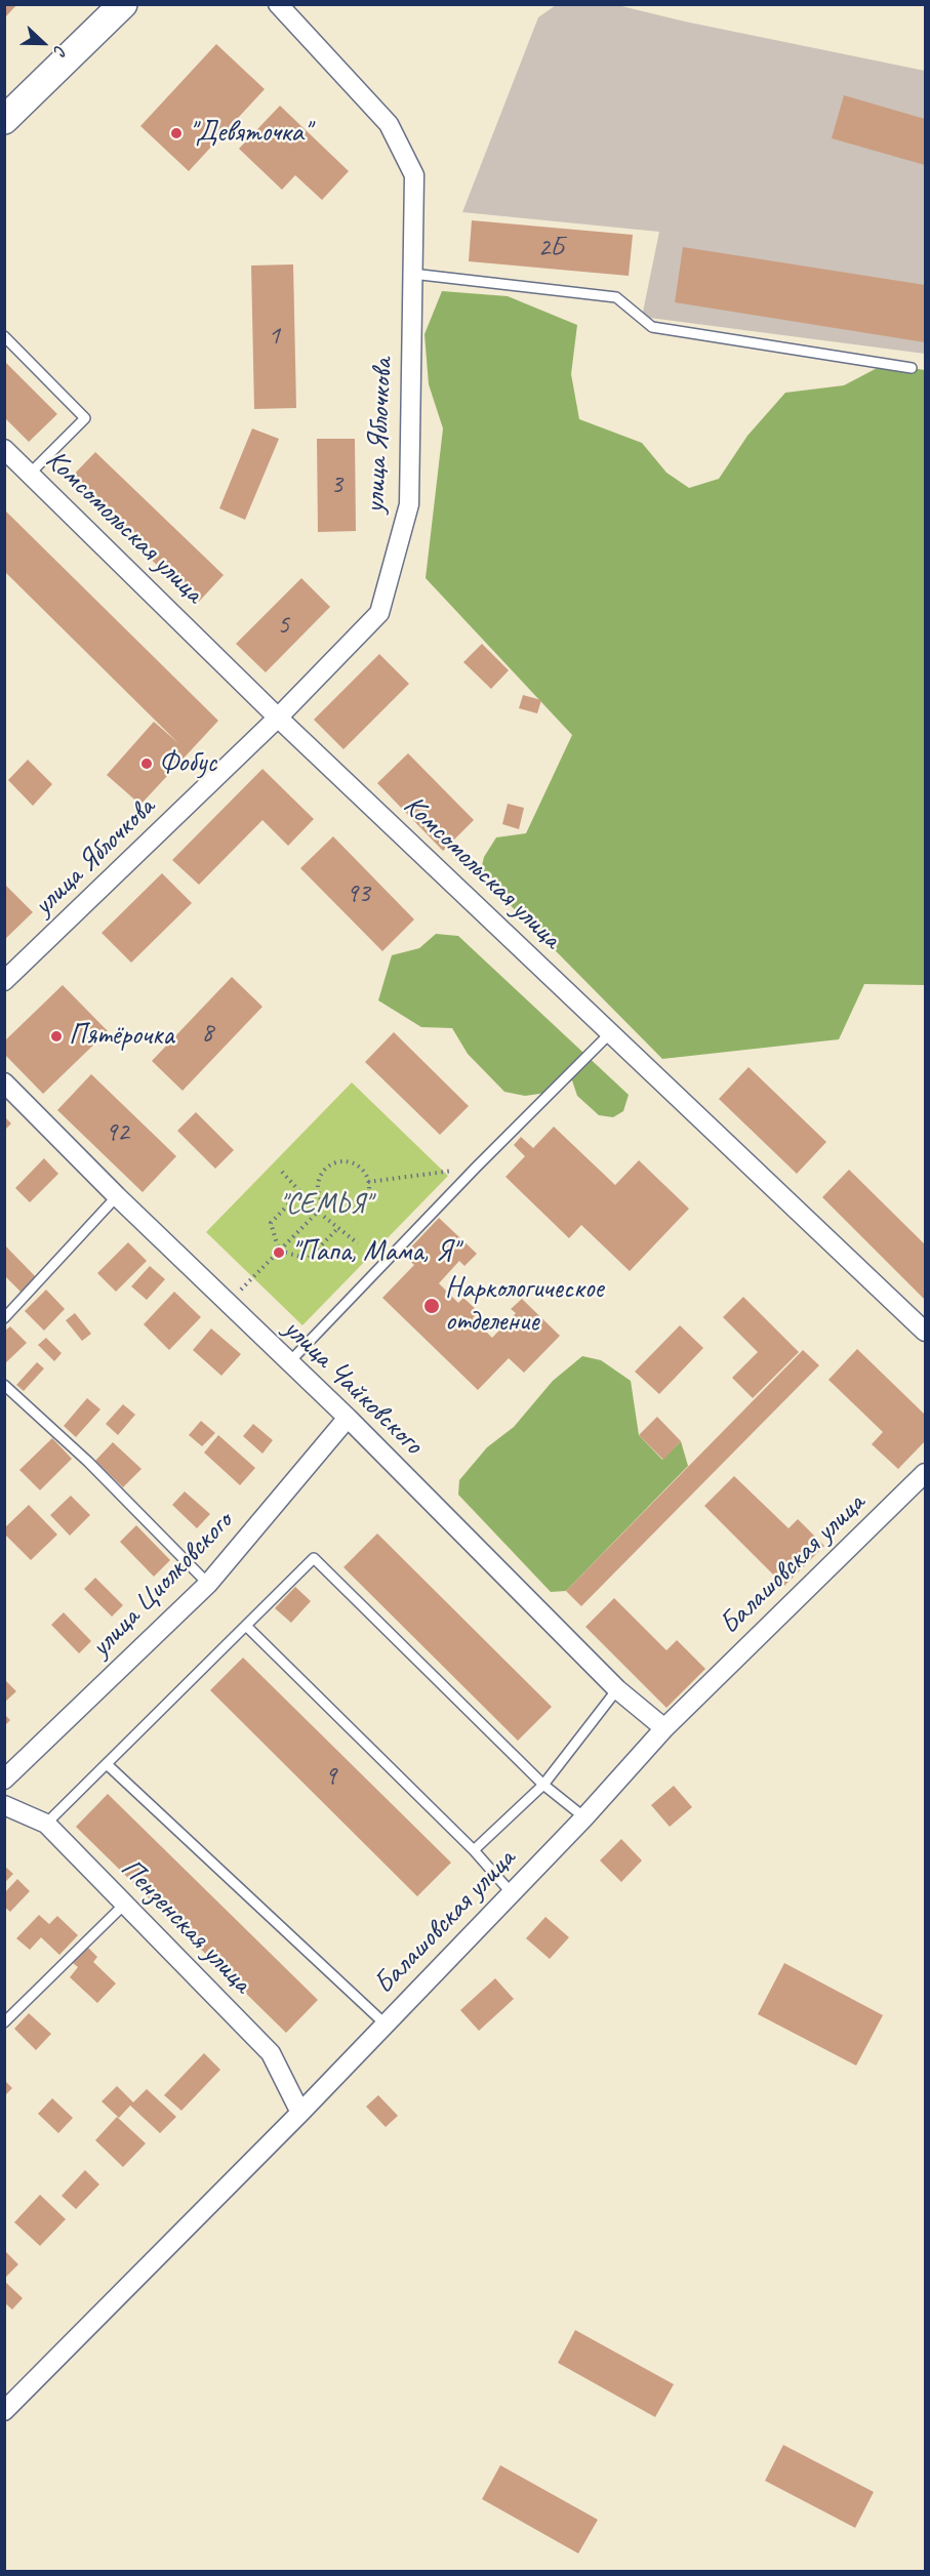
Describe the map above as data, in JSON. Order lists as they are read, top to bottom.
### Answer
{
  "streets": {
    "street": [
      "улица Яблочкова",
      "Комсомольская улица",
      "улица Чайковского",
      "Балашовская улица",
      "улица Циолковского",
      "Пензенская улица"
    ]
  },
  "crossings": [
    ["улица Яблочкова", "Комсомольская улица"],
    ["улица Чайковского", "Балашовская улица"],
    ["улица Чайковского", "улица Циолковского"],
    ["Балашовская улица", "Пензенская улица"]
  ],
  "parks": ["\"СЕМЬЯ\""],
  "places": [
    "\"Девяточка\"",
    "Фобус",
    "Пятёрочка",
    "\"Папа, Мама, Я\"",
    "Наркологическое отделение"
  ],
  "house_numbers": [
    "2Б",
    "1",
    "3",
    "5",
    "93",
    "8",
    "92",
    "9"
  ],
  "north": "right"
}
